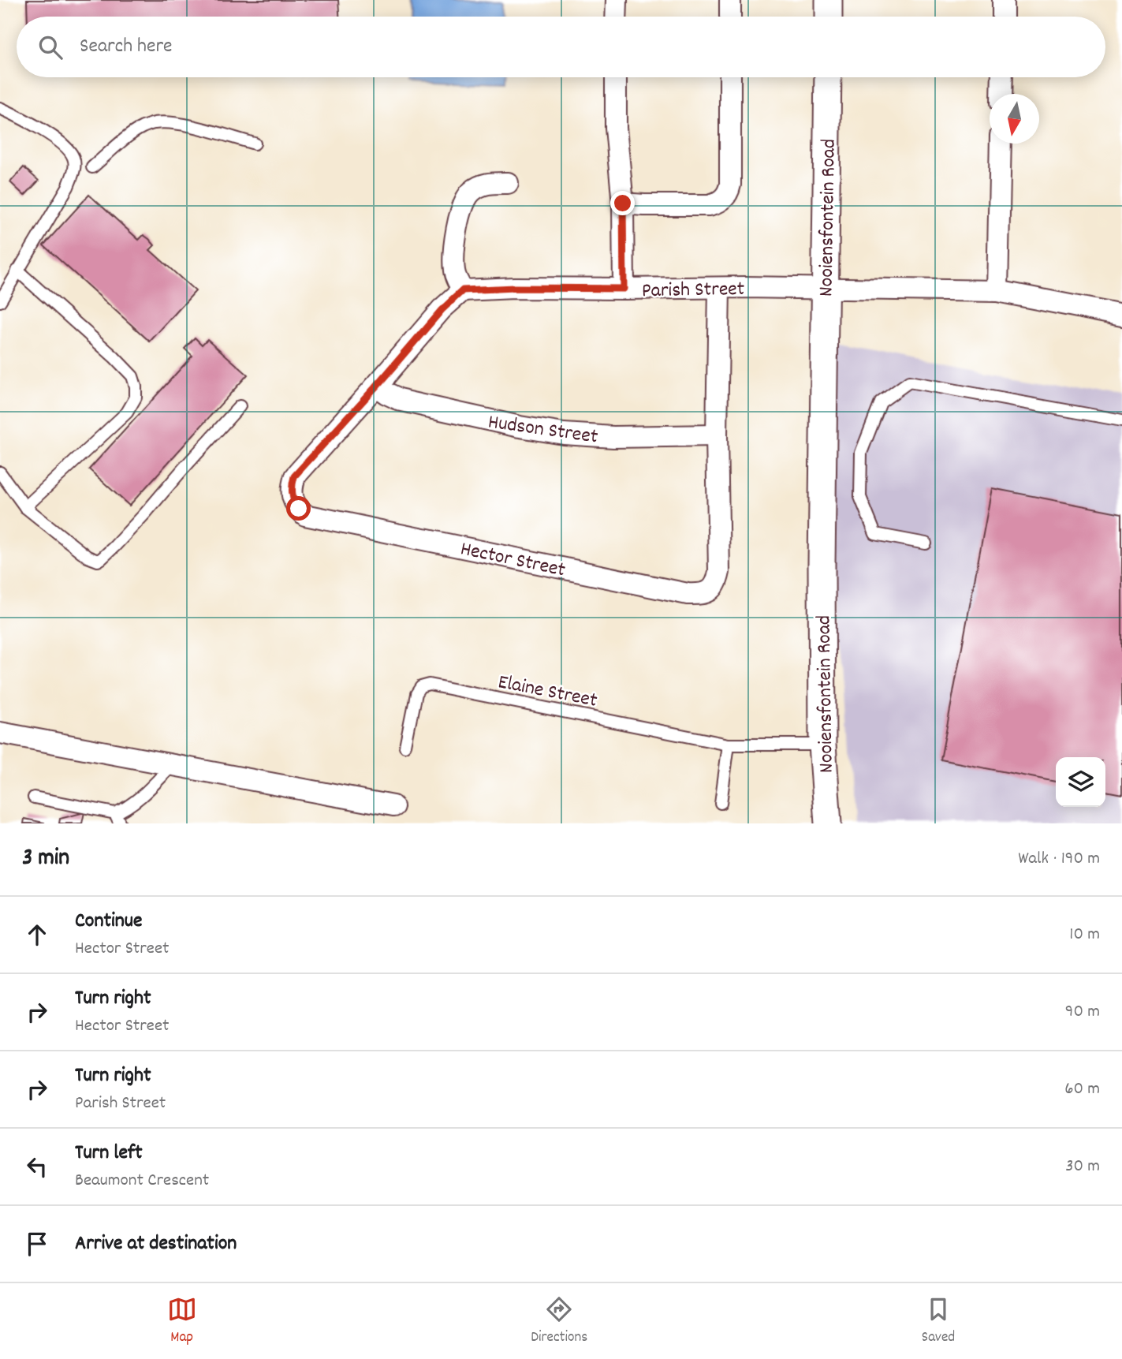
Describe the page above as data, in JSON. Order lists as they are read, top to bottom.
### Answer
{
  "streets": {
    "street": [
      "Nooiensfontein Road",
      "Parish Street",
      "Hudson Street",
      "Hector Street"
    ],
    "lane": ["Elaine Street"]
  },
  "crossings": [
    ["Nooiensfontein Road", "Parish Street"],
    ["Nooiensfontein Road", "Elaine Street"],
    ["Parish Street", "Hector Street"],
    ["Hudson Street", "Hector Street"]
  ],
  "north": "bottom",
  "page": {
    "search": "Search here",
    "heading": ["3 min", "Walk · 190 m"],
    "list": [
      ["Continue", "Hector Street", "10 m"],
      ["Turn right", "Hector Street", "90 m"],
      ["Turn right", "Parish Street", "60 m"],
      ["Turn left", "Beaumont Crescent", "30 m"],
      "Arrive at destination"
    ],
    "nav": ["Map", "Directions", "Saved"]
  }
}
